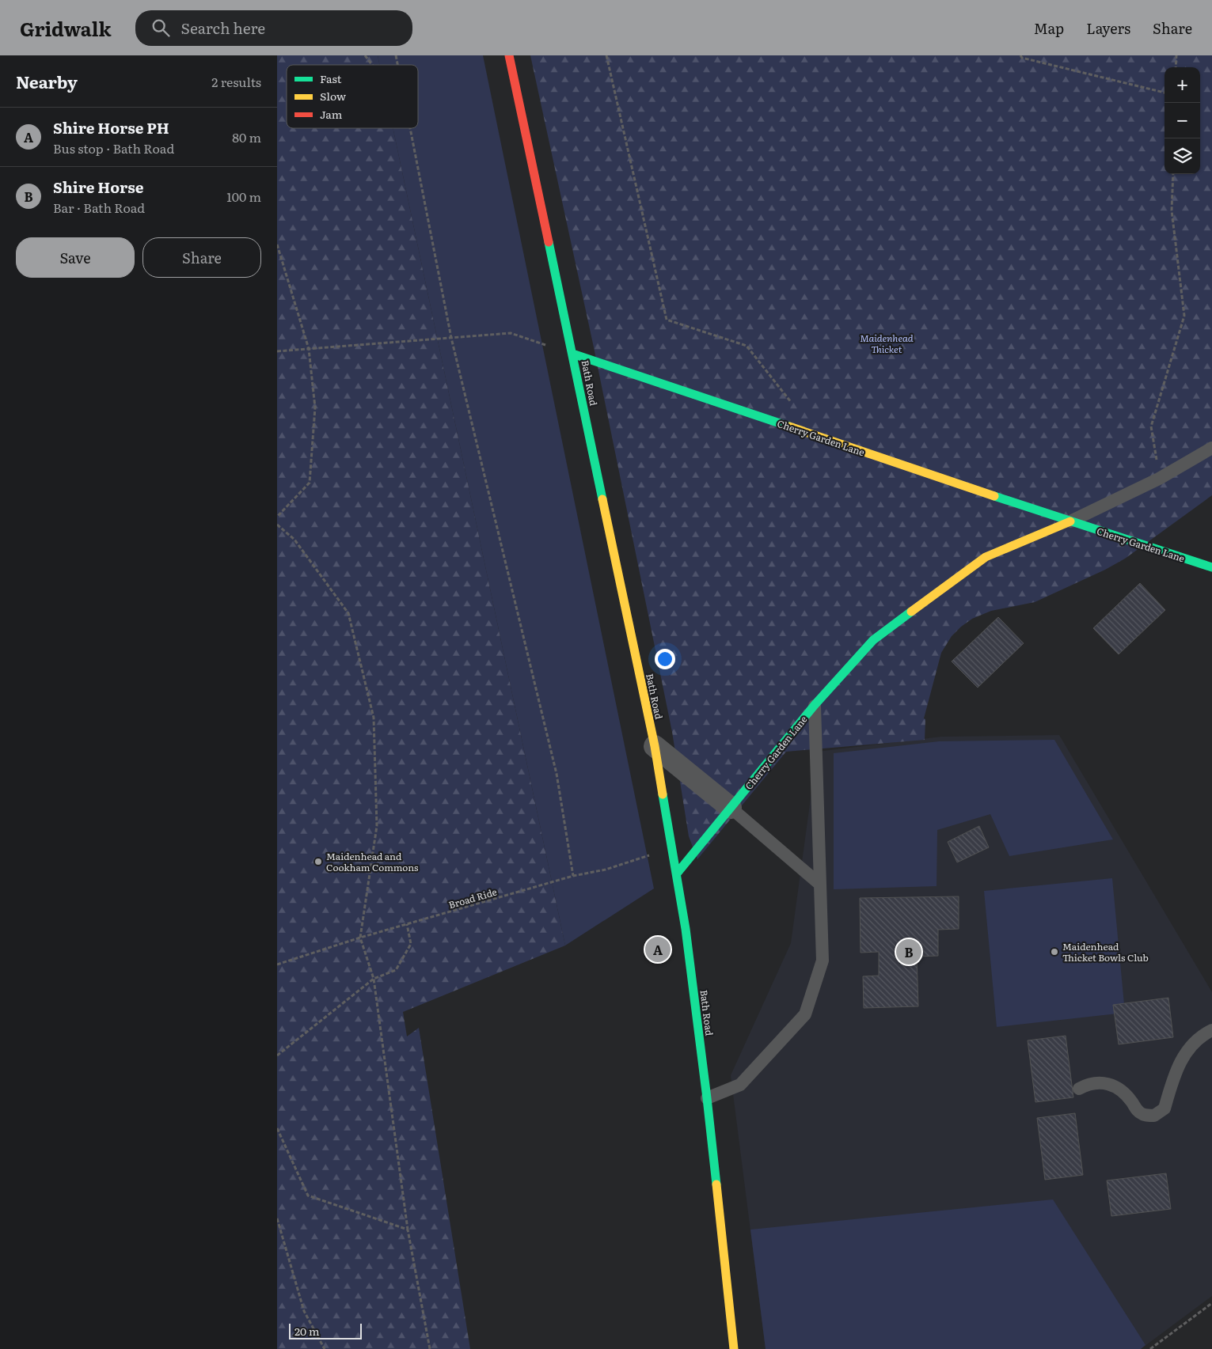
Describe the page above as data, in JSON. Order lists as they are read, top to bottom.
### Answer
{
  "streets": {
    "main road": ["Bath Road", "Cherry Garden Lane"],
    "path": ["Broad Ride"]
  },
  "crossings": [
    ["Bath Road", "Cherry Garden Lane"],
    ["Bath Road", "Broad Ride"]
  ],
  "parks": ["Maidenhead Thicket"],
  "places": ["Maidenhead and Cookham Commons", "Maidenhead Thicket Bowls Club"],
  "legend": ["Fast", "Slow", "Jam"],
  "scale_bar": "20 m",
  "page": {
    "header": "Gridwalk",
    "search": "Search here",
    "nav": ["Map", "Layers", "Share"],
    "heading": ["Nearby", "2 results"],
    "map_buttons": ["+", "−"],
    "list": [
      {
        "mark": "A",
        "name": "Shire Horse PH",
        "note": "Bus stop · Bath Road",
        "value": "80 m"
      },
      {
        "mark": "B",
        "name": "Shire Horse",
        "note": "Bar · Bath Road",
        "value": "100 m"
      }
    ],
    "buttons": ["Save", "Share"],
    "pins": ["A", "B"],
    "scale": "20 m"
  }
}
